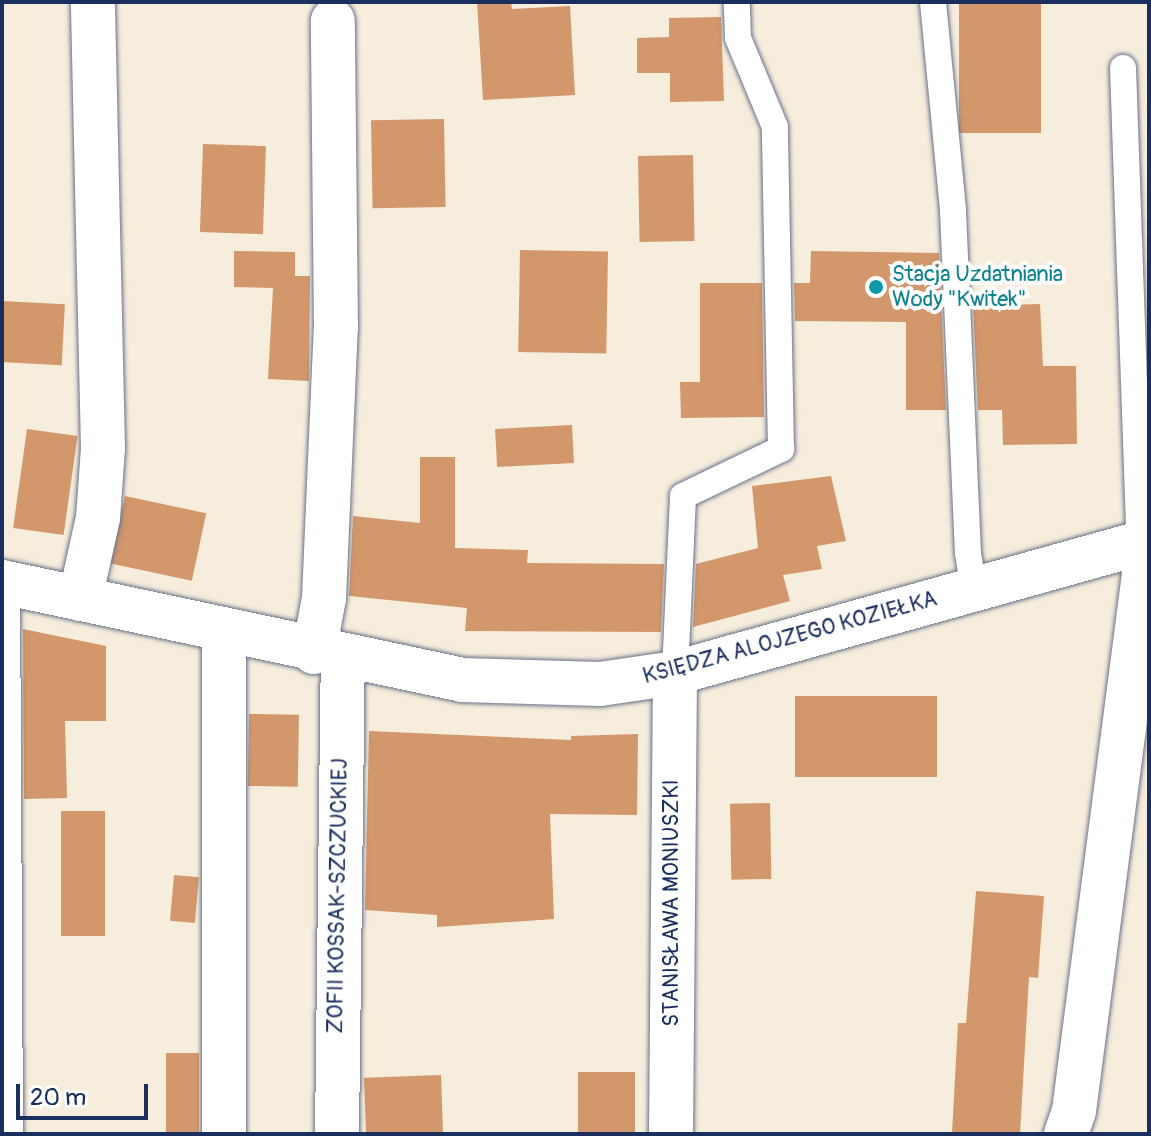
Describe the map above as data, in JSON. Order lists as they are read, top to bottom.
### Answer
{
  "streets": {
    "street": ["KSIĘDZA ALOJZEGO KOZIEŁKA", "ZOFII KOSSAK-SZCZUCKIEJ", "STANISŁAWA MONIUSZKI"]
  },
  "crossings": [
    ["KSIĘDZA ALOJZEGO KOZIEŁKA", "ZOFII KOSSAK-SZCZUCKIEJ"],
    ["KSIĘDZA ALOJZEGO KOZIEŁKA", "STANISŁAWA MONIUSZKI"]
  ],
  "places": ["Stacja Uzdatniania Wody \"Kwitek\""],
  "scale_bar": "20 m"
}
